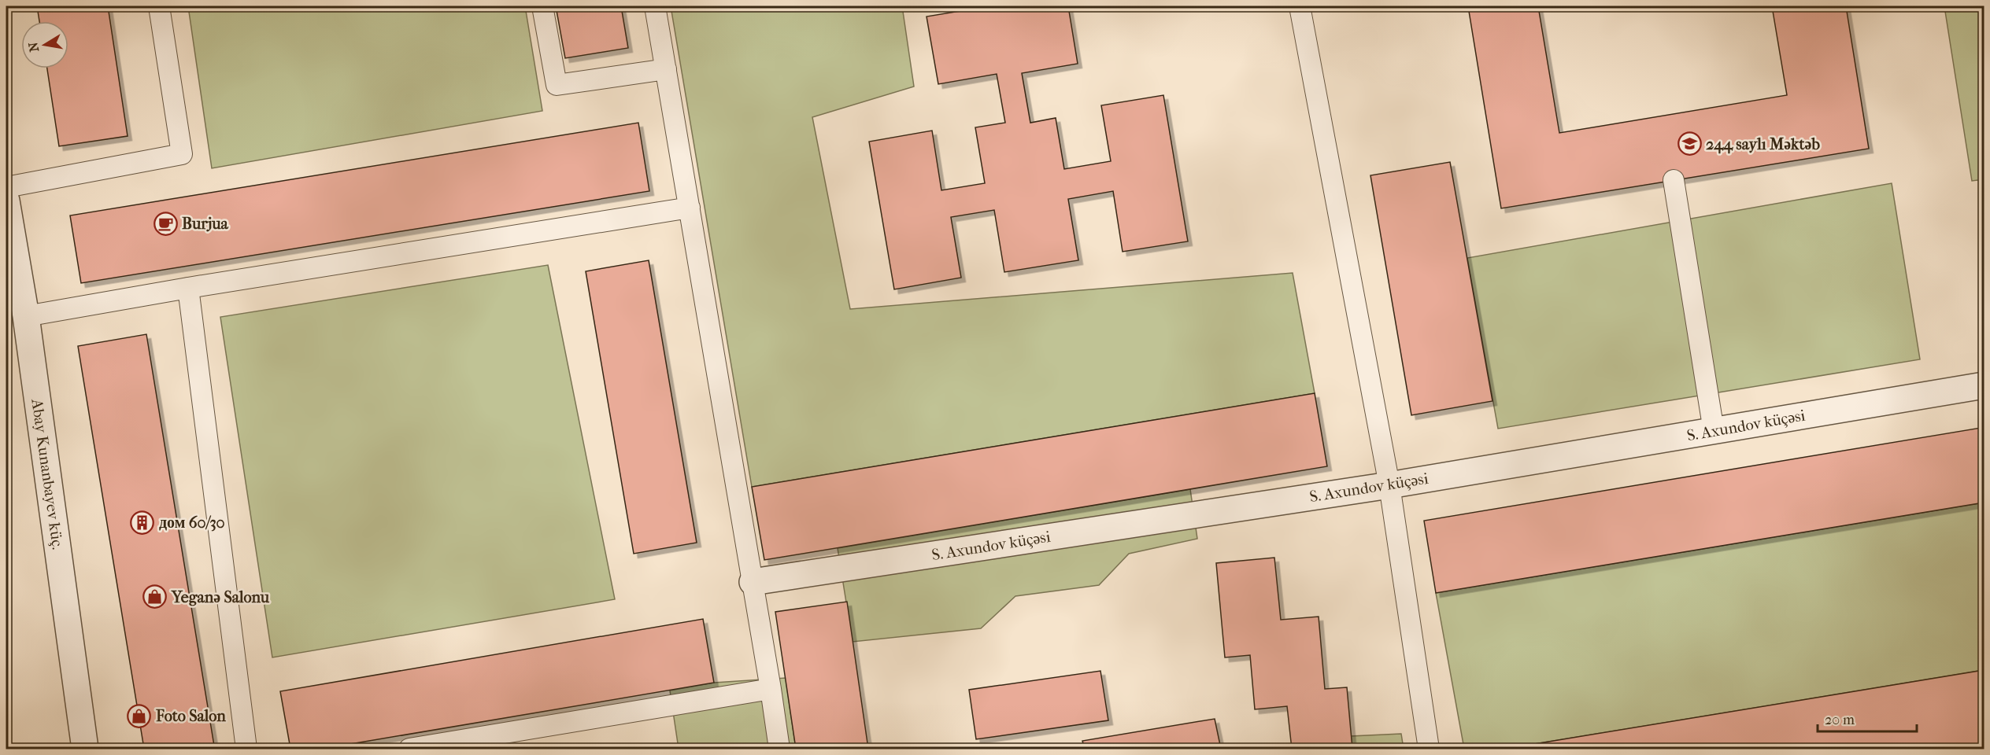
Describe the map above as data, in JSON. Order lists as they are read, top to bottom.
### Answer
{
  "streets": {
    "street": ["S. Axundov küçəsi", "Abay Kunanbayev küç."]
  },
  "places": {
    "school or university": ["244 saylı Məktəb"],
    "cafe": ["Burjua"],
    "building": ["дом 60/30"],
    "shop": ["Yeganə Salonu", "Foto Salon"]
  },
  "scale_bar": "20 m",
  "north": "left"
}
